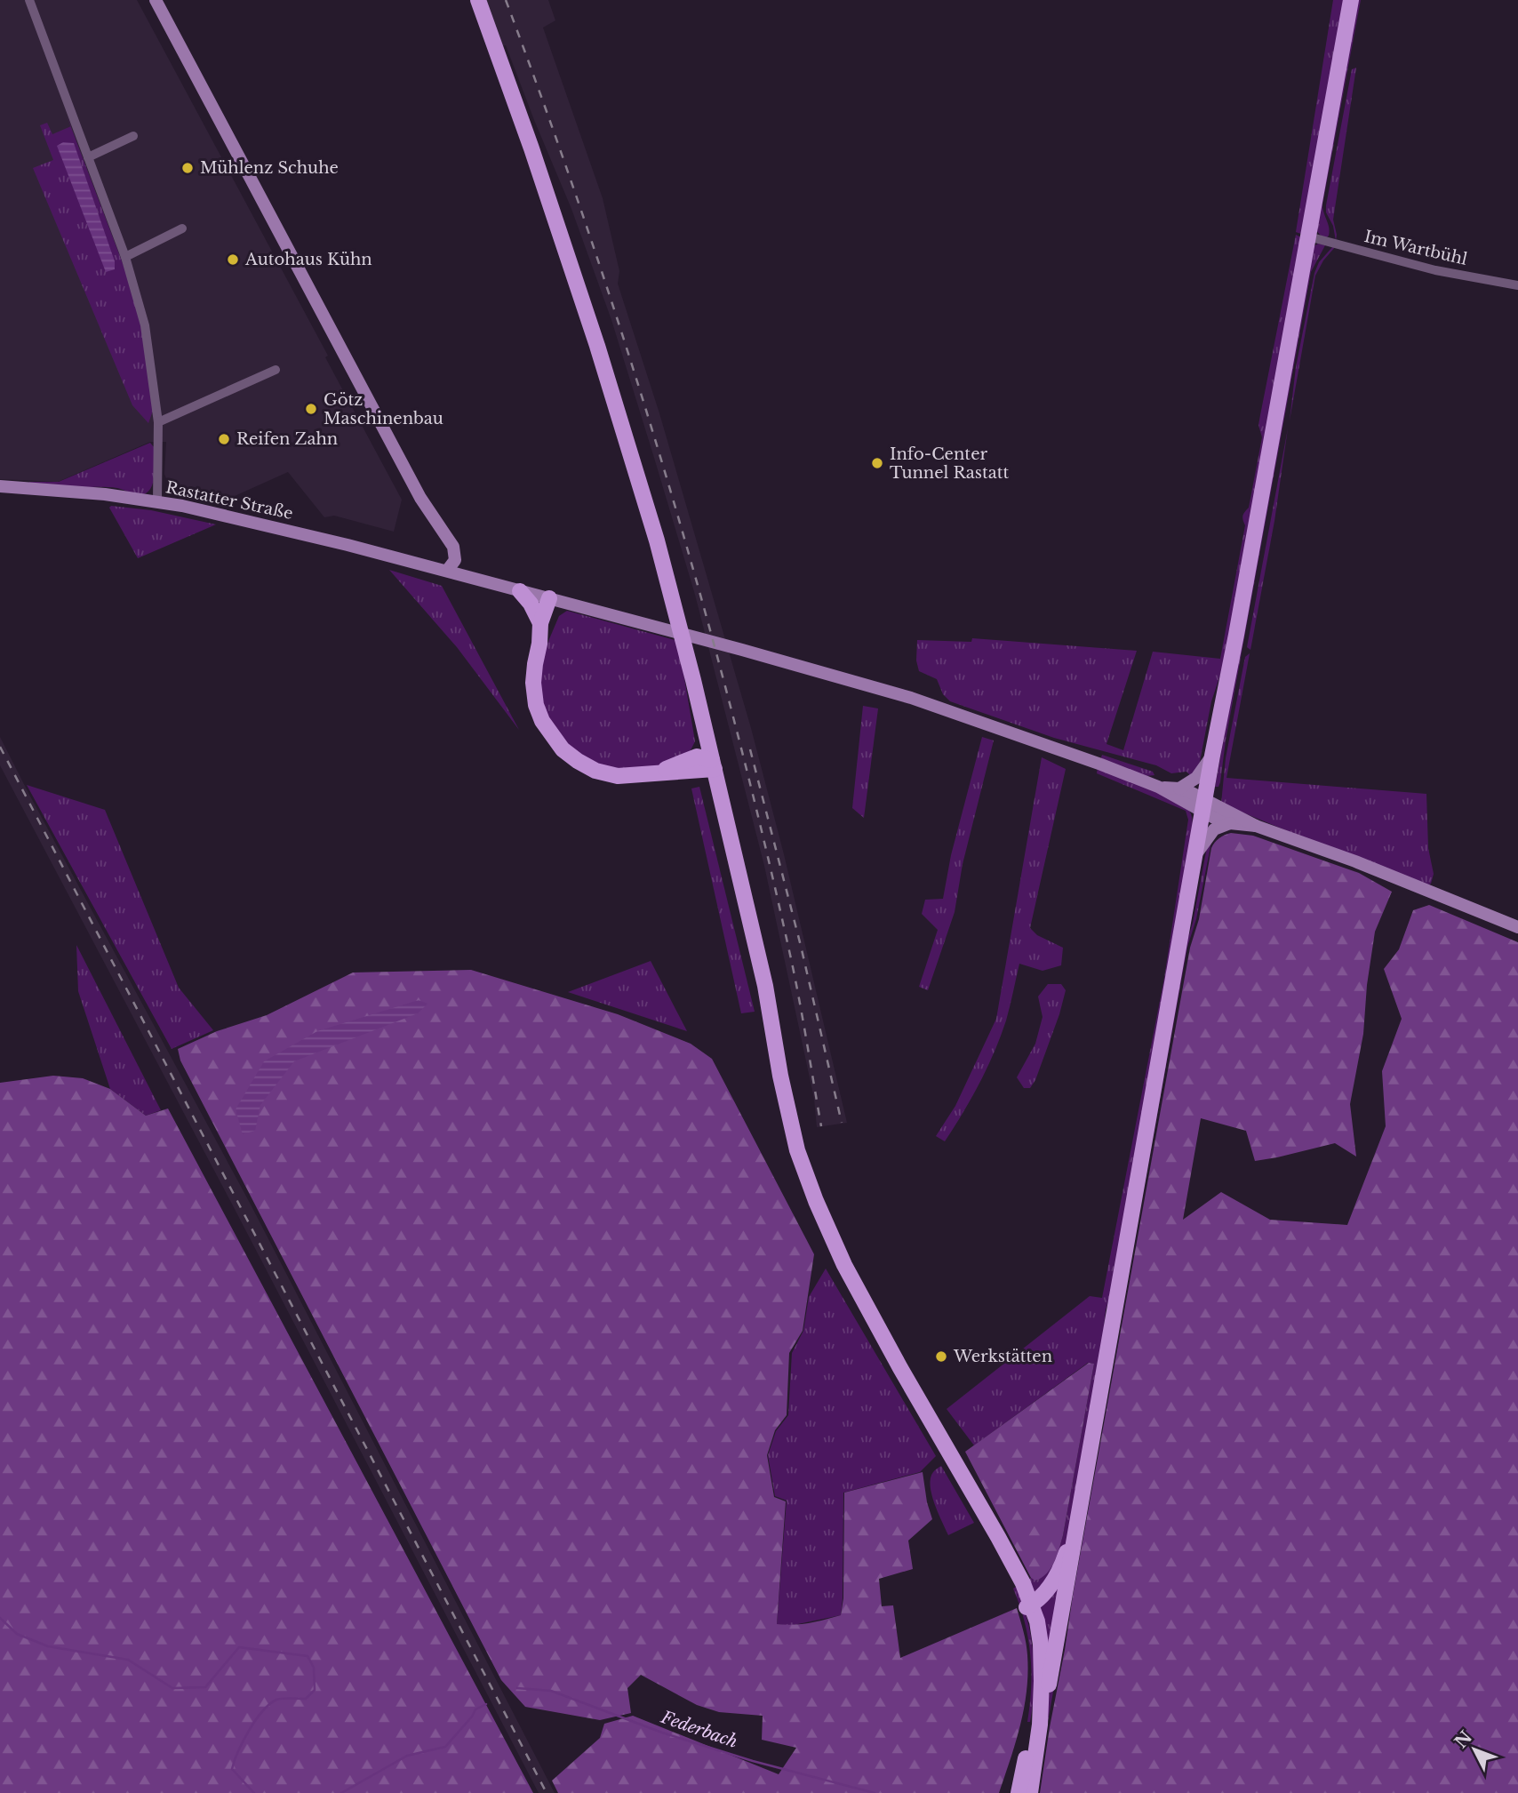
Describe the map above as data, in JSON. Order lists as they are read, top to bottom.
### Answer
{
  "streets": {
    "street": ["Im Wartbühl", "Rastatter Straße"]
  },
  "water": ["Federbach"],
  "places": [
    "Mühlenz Schuhe",
    "Autohaus Kühn",
    "Götz Maschinenbau",
    "Reifen Zahn",
    "Info-Center Tunnel Rastatt",
    "Werkstätten"
  ],
  "north": "top left"
}
